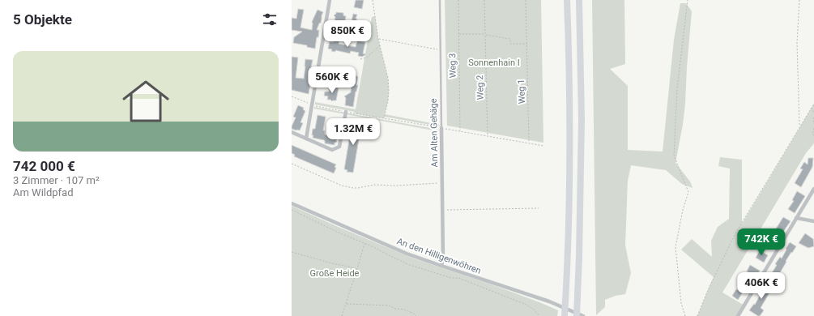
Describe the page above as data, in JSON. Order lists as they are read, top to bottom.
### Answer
{
  "streets": {
    "street": ["Am Alten Gehäge", "An den Hilligenwöhren"],
    "path": ["Weg 3", "Weg 2", "Weg 1"]
  },
  "crossings": [
    ["Am Alten Gehäge", "An den Hilligenwöhren"]
  ],
  "parks": ["Sonnenhain I", "Große Heide"],
  "page": {
    "heading": "5 Objekte",
    "price": [
      "850K €",
      "560K €",
      "1.32M €",
      "742K €",
      "406K €"
    ],
    "list": [
      {
        "name": "742 000 €",
        "note": "3 Zimmer · 107 m² · Am Wildpfad"
      }
    ]
  }
}
